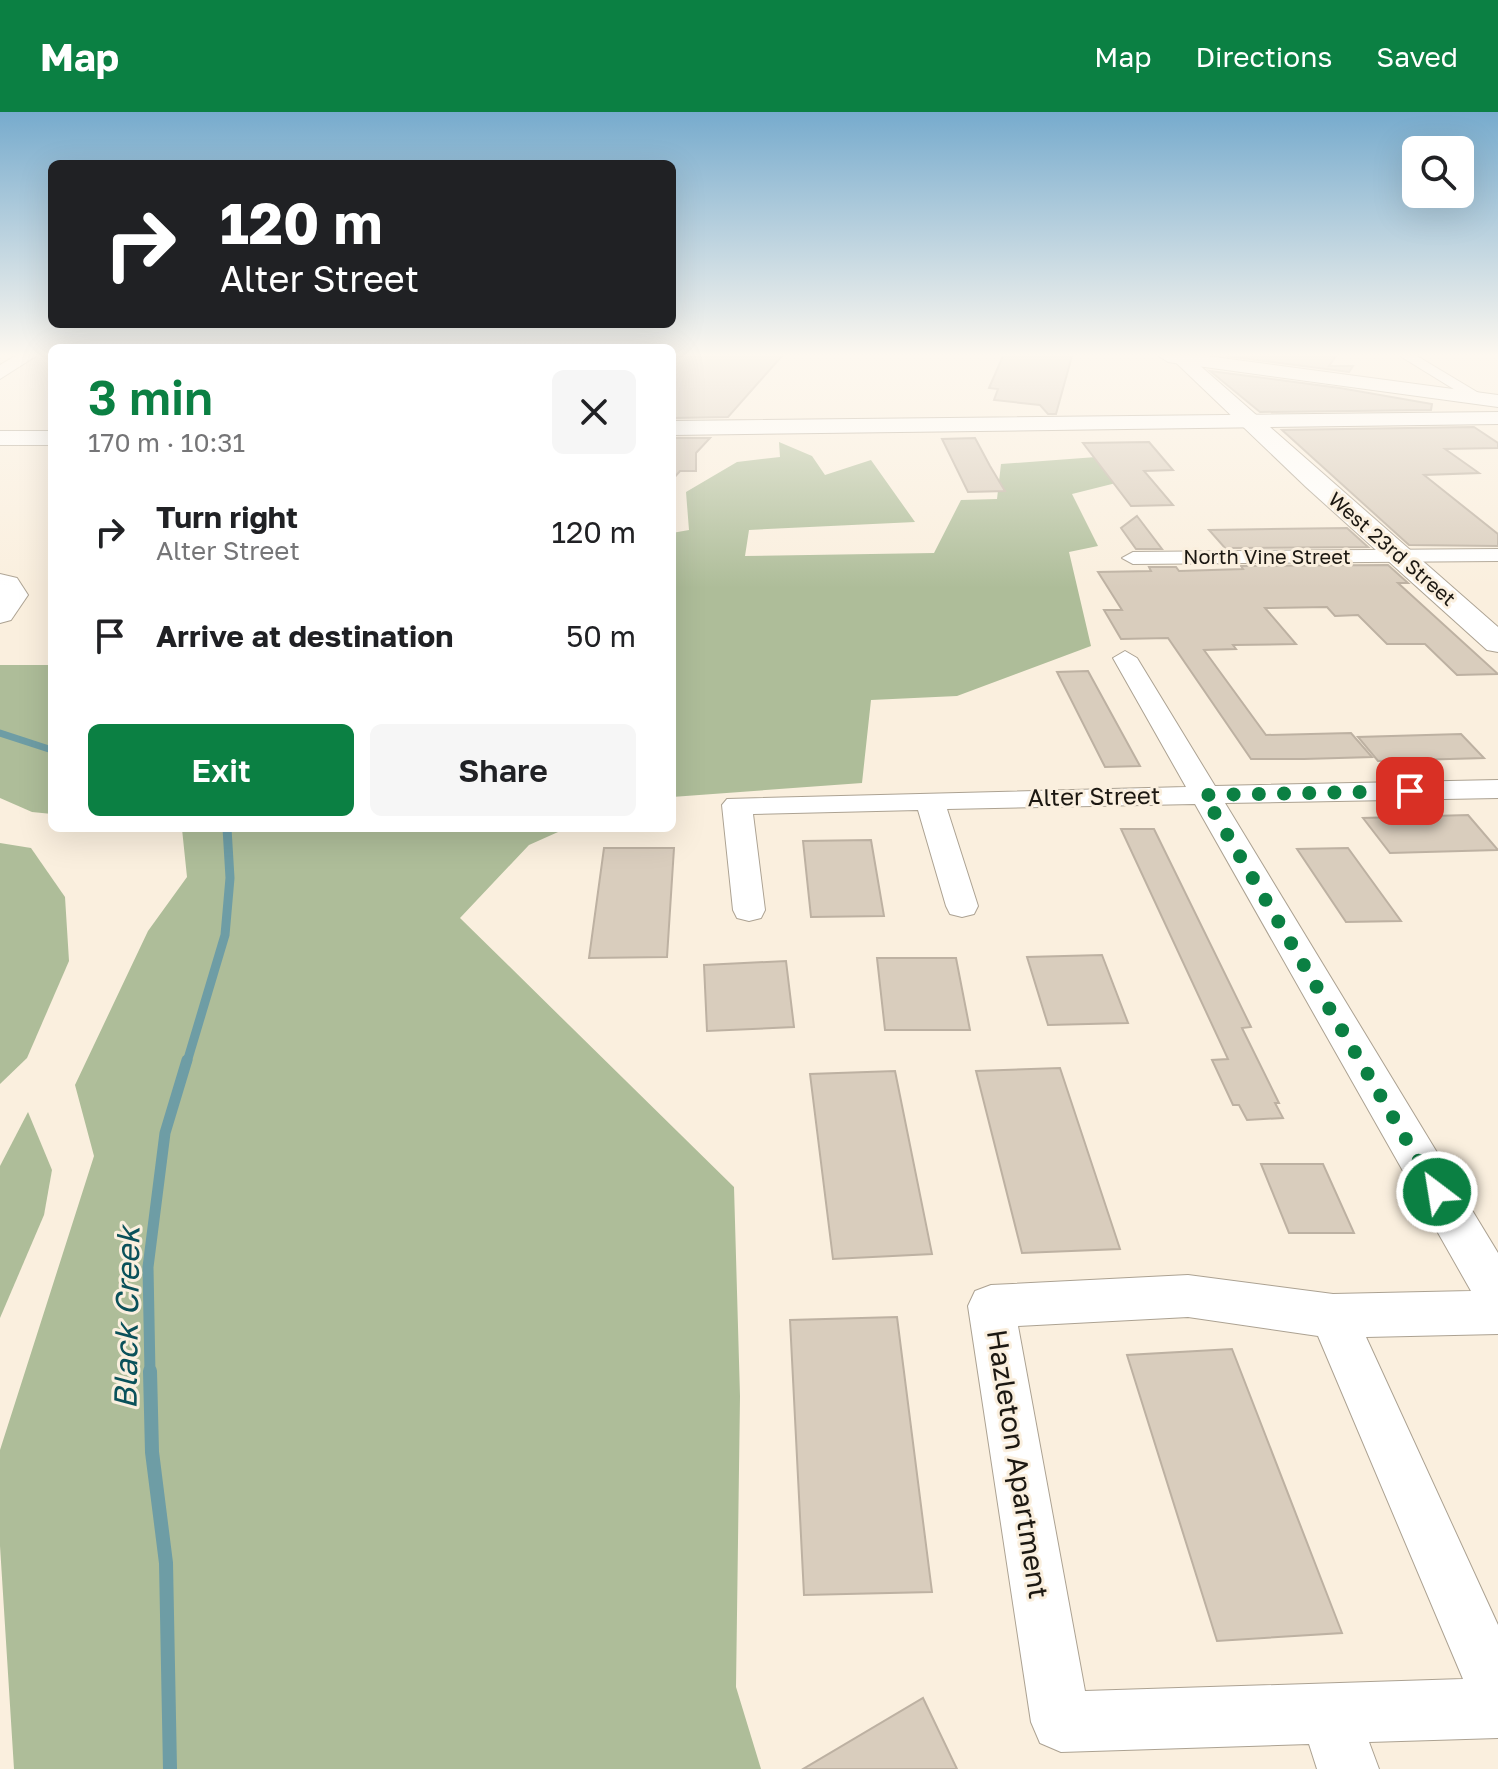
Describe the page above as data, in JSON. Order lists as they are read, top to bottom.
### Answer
{
  "streets": {
    "main road": ["West 23rd Street"],
    "street": ["North Vine Street", "Alter Street", "Hazleton Apartment"]
  },
  "crossings": [
    ["West 23rd Street", "North Vine Street"]
  ],
  "water": ["Black Creek"],
  "page": {
    "header": "Map",
    "nav": ["Map", "Directions", "Saved"],
    "turn": ["120 m", "Alter Street"],
    "heading": ["3 min", "170 m · 10:31"],
    "list": [
      {
        "name": "Turn right",
        "note": "Alter Street",
        "value": "120 m"
      },
      {
        "name": "Arrive at destination",
        "value": "50 m"
      }
    ],
    "buttons": ["Exit", "Share"]
  }
}
